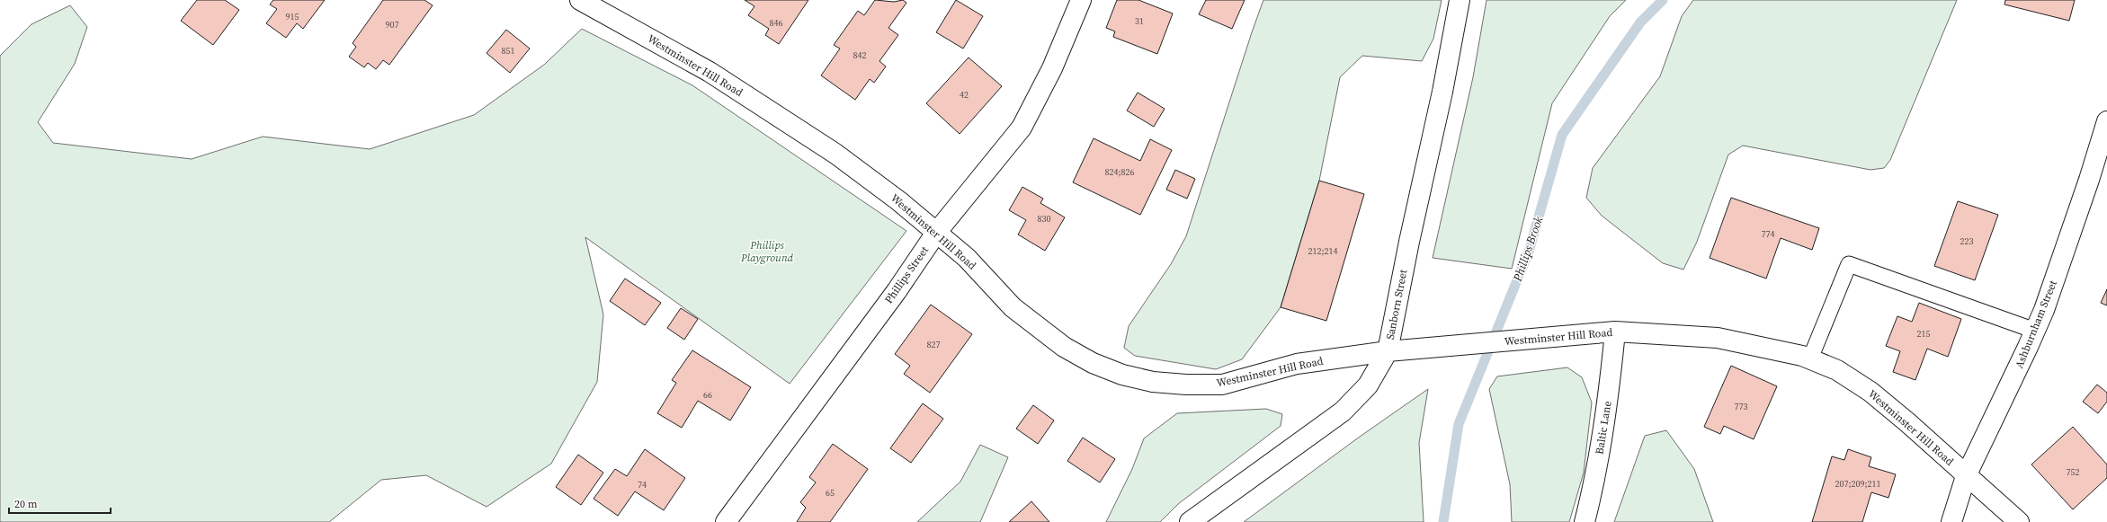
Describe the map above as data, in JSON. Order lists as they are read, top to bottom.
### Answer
{
  "streets": {
    "street": [
      "Westminster Hill Road",
      "Phillips Street",
      "Sanborn Street",
      "Ashburnham Street",
      "Baltic Lane"
    ]
  },
  "crossings": [
    ["Westminster Hill Road", "Phillips Street"],
    ["Westminster Hill Road", "Sanborn Street"],
    ["Westminster Hill Road", "Ashburnham Street"],
    ["Westminster Hill Road", "Baltic Lane"]
  ],
  "water": ["Phillips Brook"],
  "parks": ["Phillips Playground"],
  "house_numbers": [
    "915",
    "31",
    "846",
    "907",
    "851",
    "842",
    "42",
    "824;826",
    "830",
    "774",
    "223",
    "212;214",
    "215",
    "827",
    "66",
    "773",
    "752",
    "207;209;211",
    "74",
    "65"
  ],
  "scale_bar": "20 m"
}
